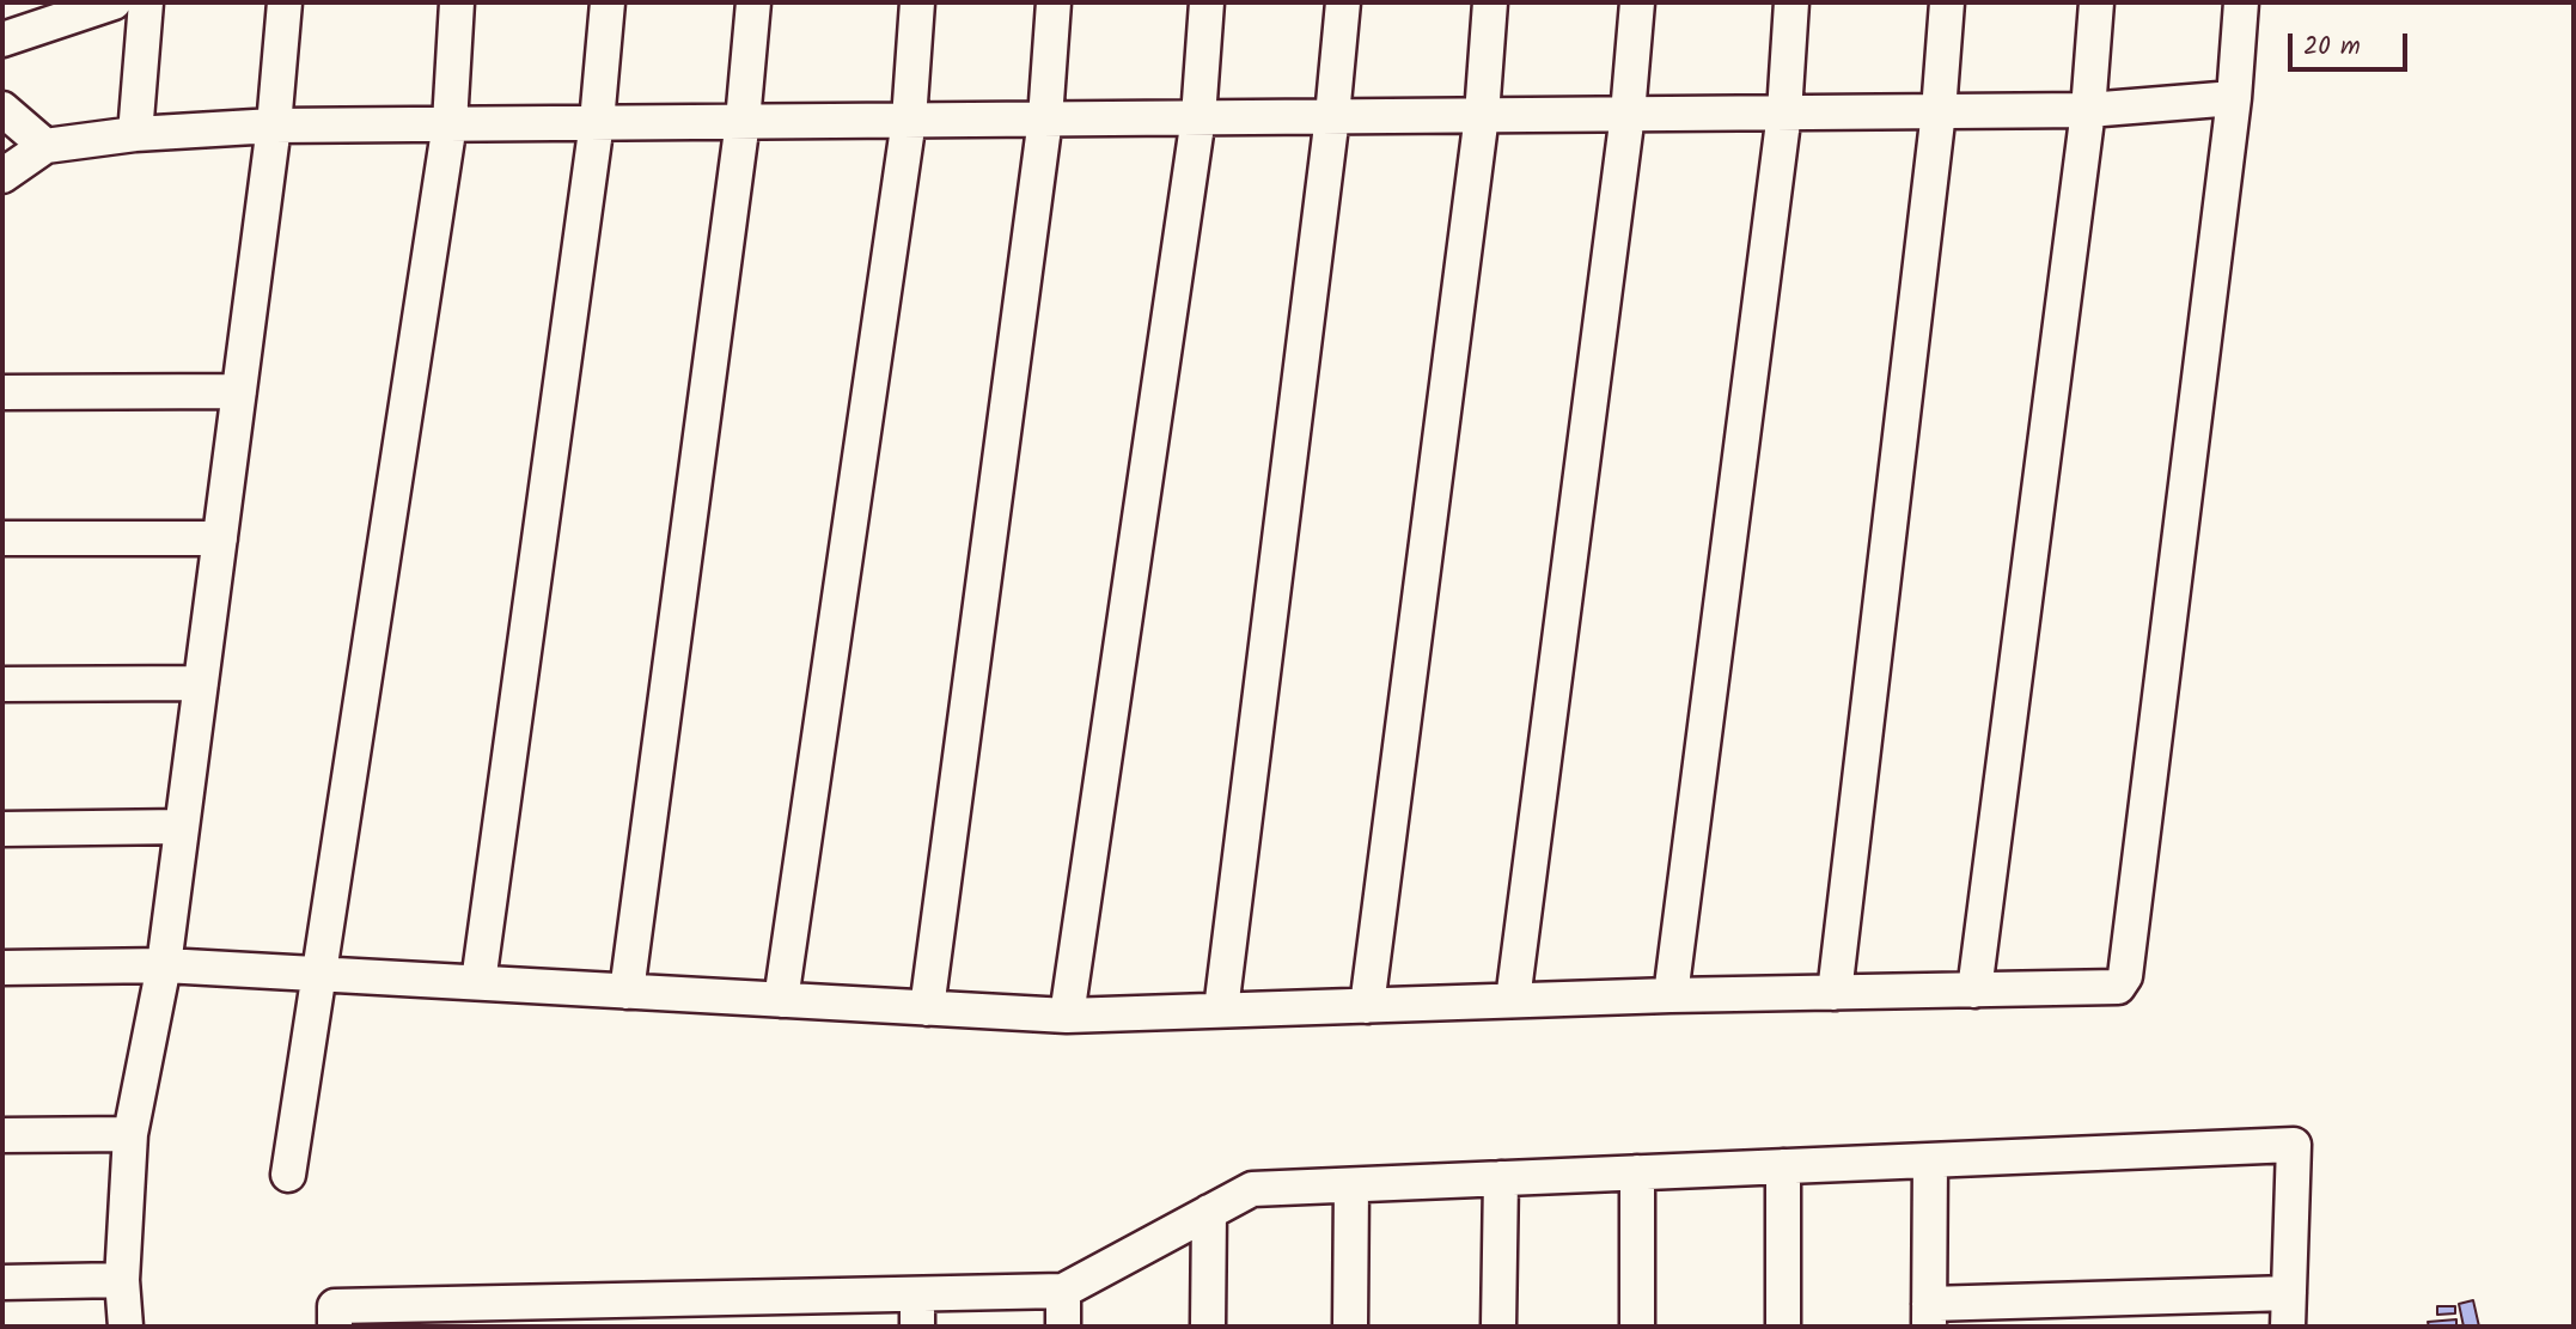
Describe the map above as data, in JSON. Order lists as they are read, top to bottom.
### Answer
{
  "scale_bar": "20 m"
}
